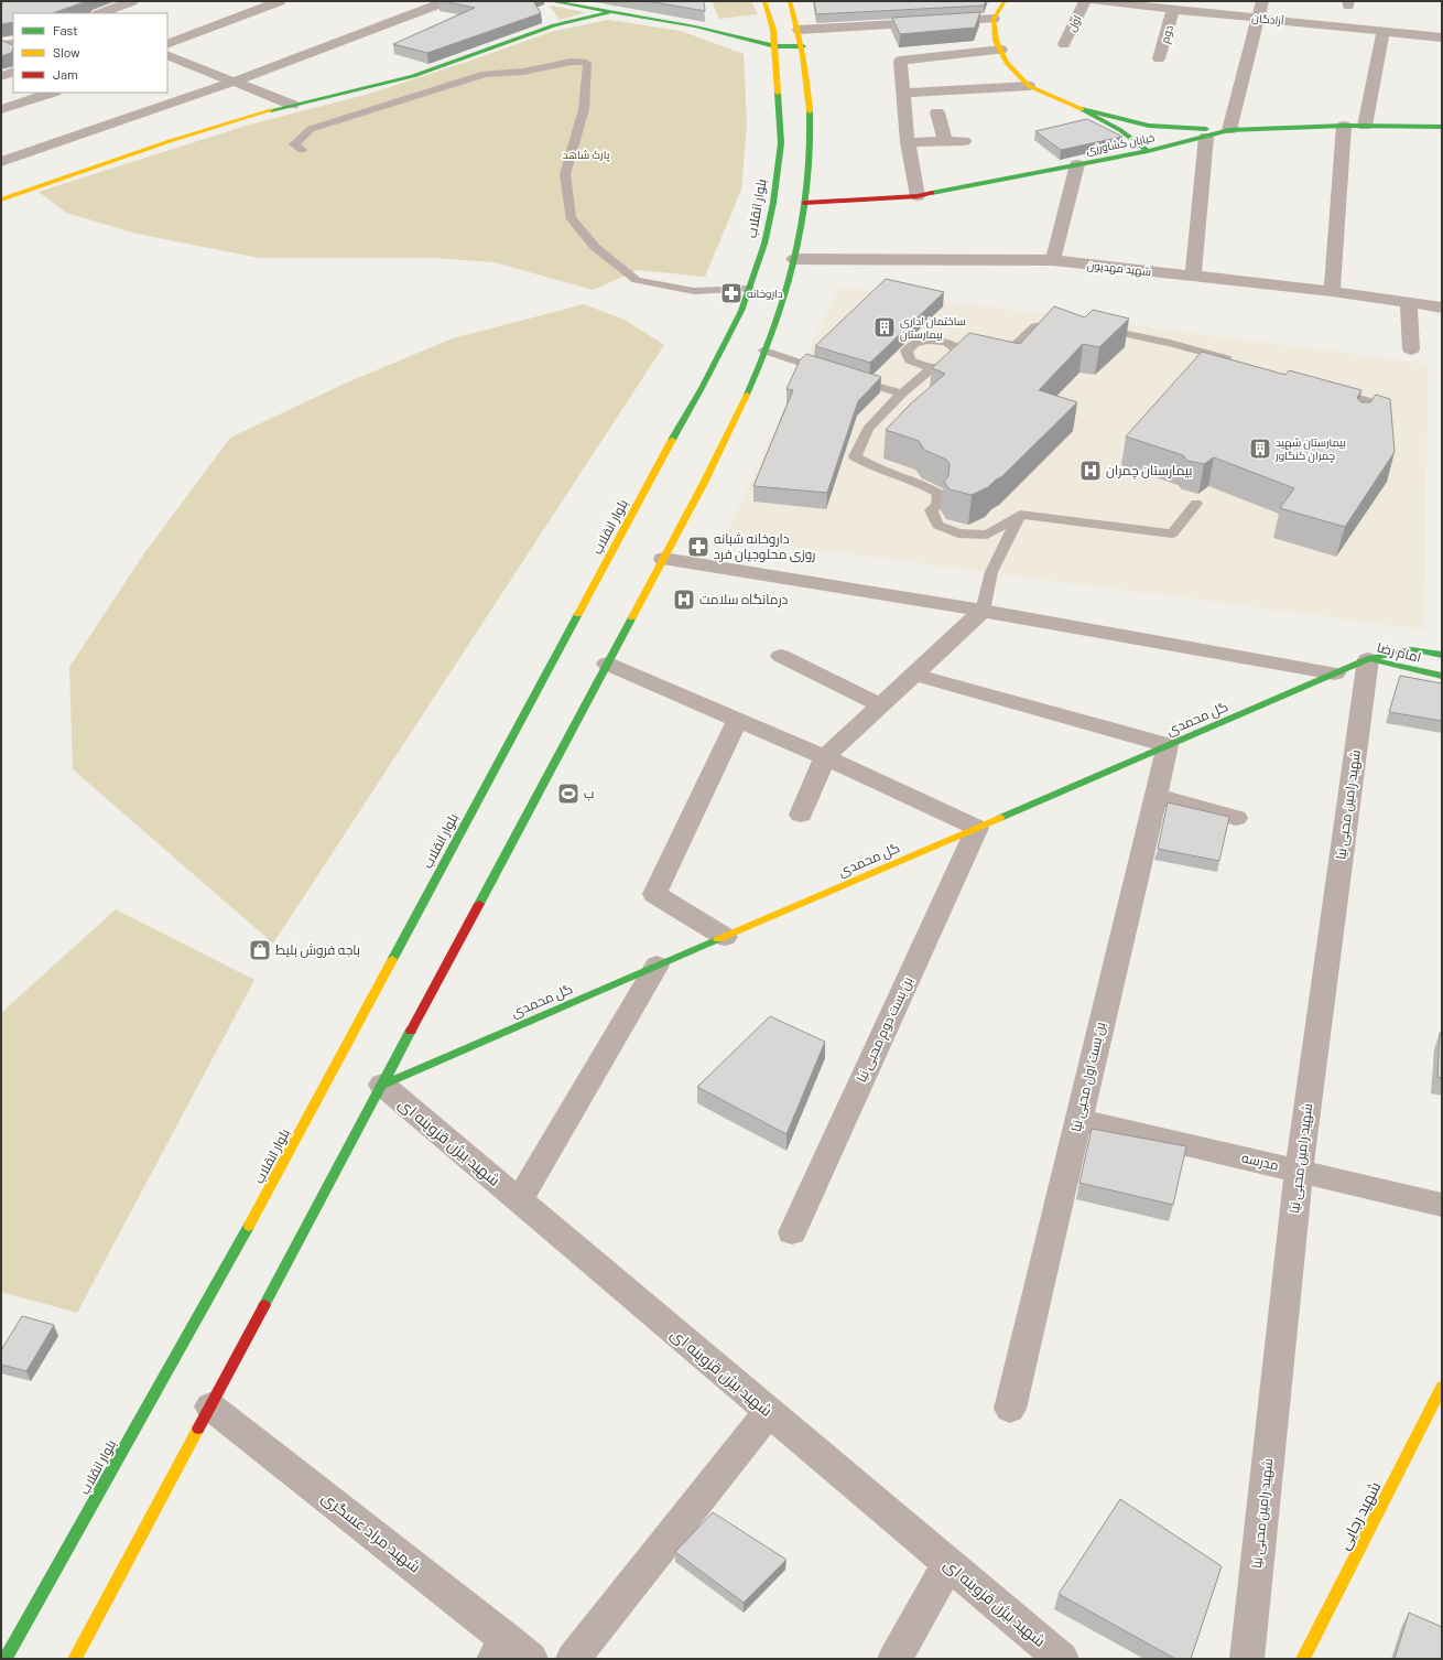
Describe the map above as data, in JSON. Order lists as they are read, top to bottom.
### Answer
{
  "streets": {
    "main road": [
      "خیابان کشاورزی",
      "بلوار انقلاب",
      "امام رضا",
      "گل محمدی",
      "شهید رجایی"
    ],
    "street": [
      "آزادگان",
      "اول",
      "دوم",
      "شهید مهدیون",
      "شهید رامین محبی نیا",
      "بن بست دوم محبی نیا",
      "بن بست اول محبی نیا",
      "شهید بیژن قزوینه ای",
      "مدرسه",
      "شهید مراد عسگری"
    ]
  },
  "crossings": [
    ["آزادگان", "دوم"],
    ["خیابان کشاورزی", "بلوار انقلاب"],
    ["بلوار انقلاب", "شهید مهدیون"],
    ["بلوار انقلاب", "گل محمدی"],
    ["بلوار انقلاب", "شهید بیژن قزوینه ای"],
    ["بلوار انقلاب", "شهید مراد عسگری"],
    ["امام رضا", "گل محمدی"],
    ["امام رضا", "شهید رامین محبی نیا"],
    ["گل محمدی", "شهید رامین محبی نیا"],
    ["گل محمدی", "بن بست دوم محبی نیا"],
    ["گل محمدی", "بن بست اول محبی نیا"],
    ["گل محمدی", "شهید بیژن قزوینه ای"],
    ["شهید رامین محبی نیا", "مدرسه"],
    ["بن بست اول محبی نیا", "مدرسه"]
  ],
  "parks": ["پارک شاهد"],
  "places": {
    "pharmacy": ["داروخانه", "داروخانه شبانه روزی محلوجیان فرد"],
    "building": ["ساختمان اداری بیمارستان", "بیمارستان شهید چمران کنگاور"],
    "hospital": ["بیمارستان چمران", "درمانگاه سلامت"],
    "sports": ["ب"],
    "shop": ["باجه فروش بلیط"]
  },
  "legend": ["Fast", "Slow", "Jam"]
}
